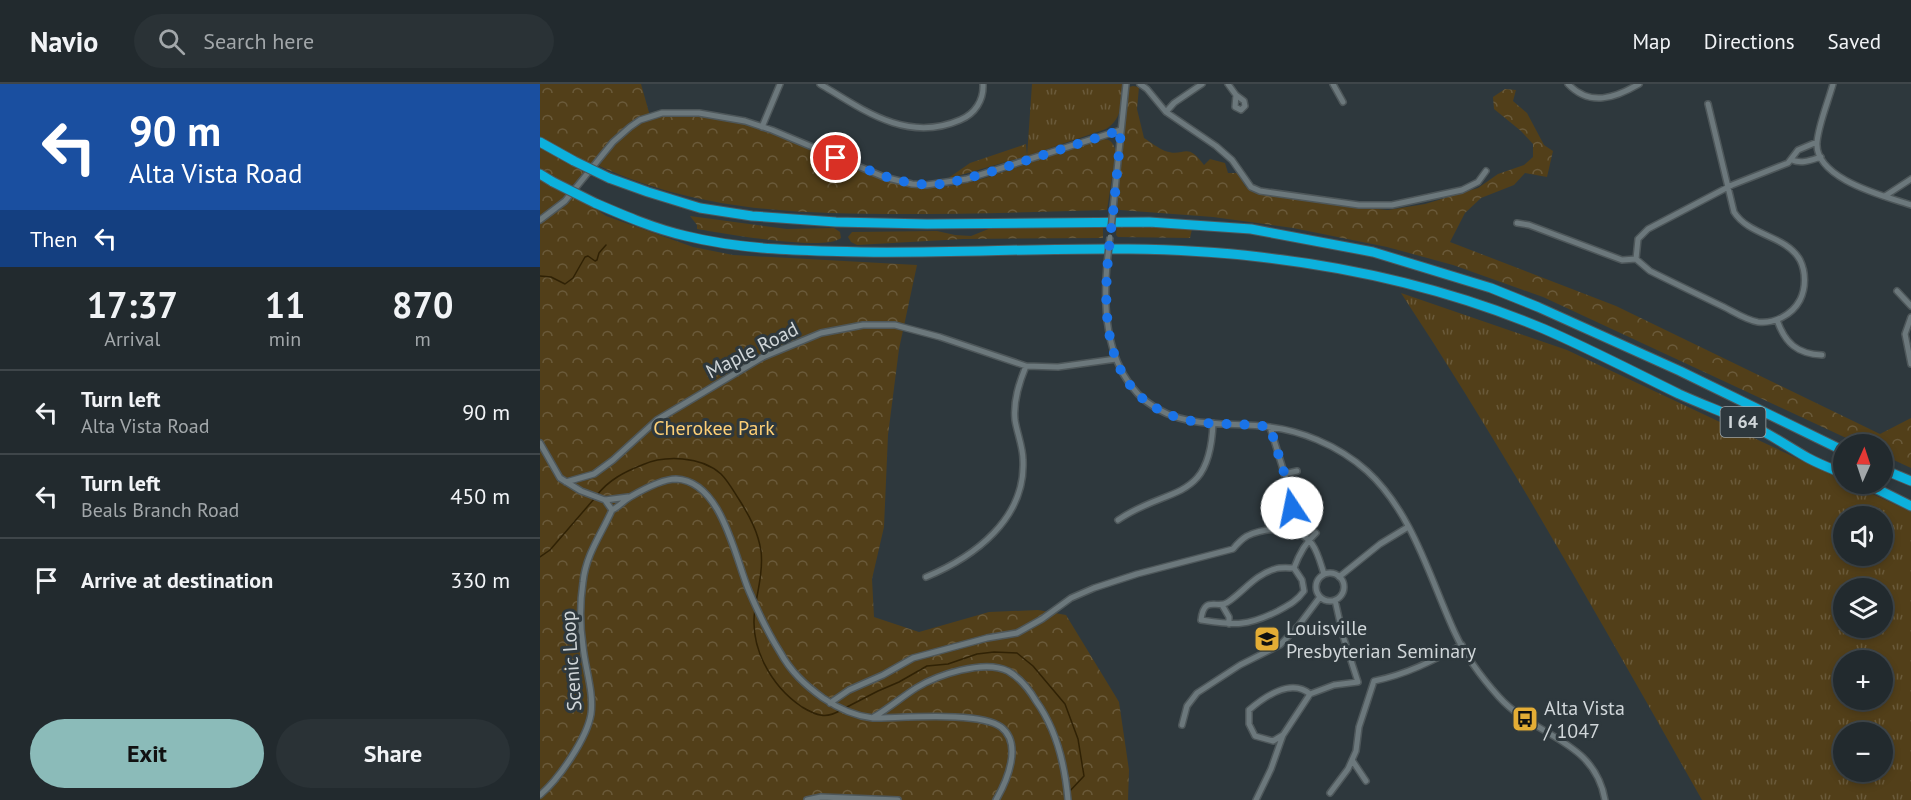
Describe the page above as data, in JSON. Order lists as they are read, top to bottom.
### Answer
{
  "streets": {
    "highway": ["I 64"],
    "street": ["Maple Road", "Scenic Loop"]
  },
  "parks": ["Cherokee Park"],
  "places": {
    "school or university": ["Louisville Presbyterian Seminary"],
    "bus stop": ["Alta Vista / 1047"]
  },
  "north": "top",
  "page": {
    "header": "Navio",
    "search": "Search here",
    "nav": ["Map", "Directions", "Saved"],
    "turn": ["90 m", "Alta Vista Road"],
    "then": "Then",
    "eta": [
      "17:37",
      "Arrival",
      "11",
      "min",
      "870",
      "m"
    ],
    "list": [
      {
        "name": "Turn left",
        "note": "Alta Vista Road",
        "value": "90 m"
      },
      {
        "name": "Turn left",
        "note": "Beals Branch Road",
        "value": "450 m"
      },
      {
        "name": "Arrive at destination",
        "value": "330 m"
      }
    ],
    "map_buttons": ["+", "−"],
    "buttons": ["Exit", "Share"]
  }
}
